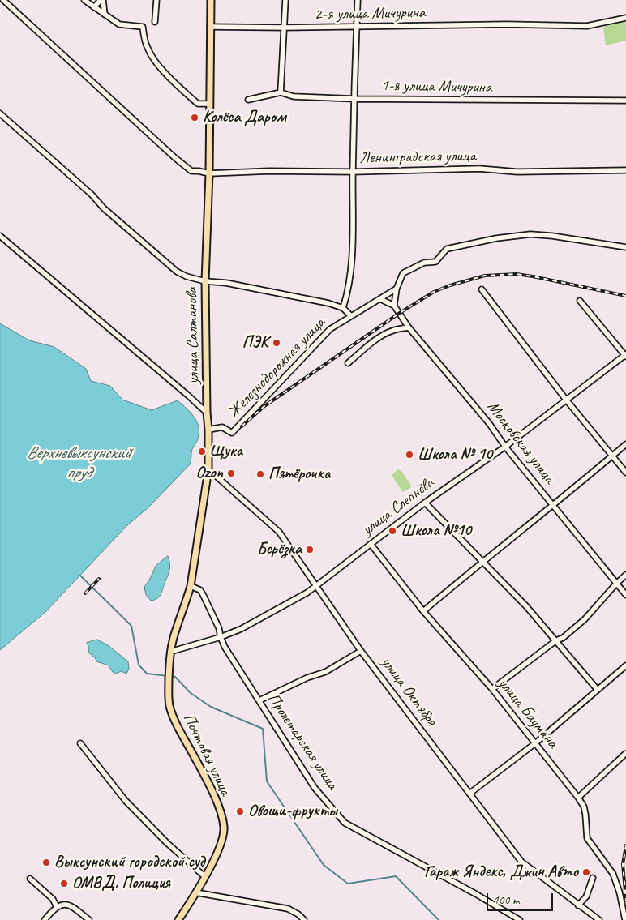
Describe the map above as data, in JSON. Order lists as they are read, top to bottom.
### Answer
{
  "streets": {
    "main road": ["улица Салтанова", "Почтовая улица"],
    "street": [
      "2-я улица Мичурина",
      "1-я улица Мичурина",
      "Ленинградская улица",
      "Железнодорожная улица",
      "Московская улица",
      "улица Слепнёва",
      "улица Октября",
      "улица Баумана",
      "Пролетарская улица"
    ]
  },
  "crossings": [
    ["2-я улица Мичурина", "улица Салтанова"],
    ["Ленинградская улица", "улица Салтанова"],
    ["улица Салтанова", "Железнодорожная улица"],
    ["улица Салтанова", "улица Слепнёва"],
    ["улица Салтанова", "улица Октября"],
    ["улица Салтанова", "Пролетарская улица"],
    ["улица Салтанова", "Почтовая улица"],
    ["Московская улица", "улица Слепнёва"],
    ["улица Слепнёва", "улица Октября"],
    ["улица Слепнёва", "улица Баумана"],
    ["улица Слепнёва", "Пролетарская улица"]
  ],
  "water": ["Верхневыксунский пруд"],
  "places": [
    "Колёса Даром",
    "ПЭК",
    "Щука",
    "Школа № 10",
    "Ozon",
    "Пятёрочка",
    "Школа №10",
    "Берёзка",
    "Овощи-фрукты",
    "Выксунский городской суд",
    "Гараж Яндекс, Джин Авто",
    "ОМВД, Полиция"
  ],
  "scale_bar": "100 m"
}
